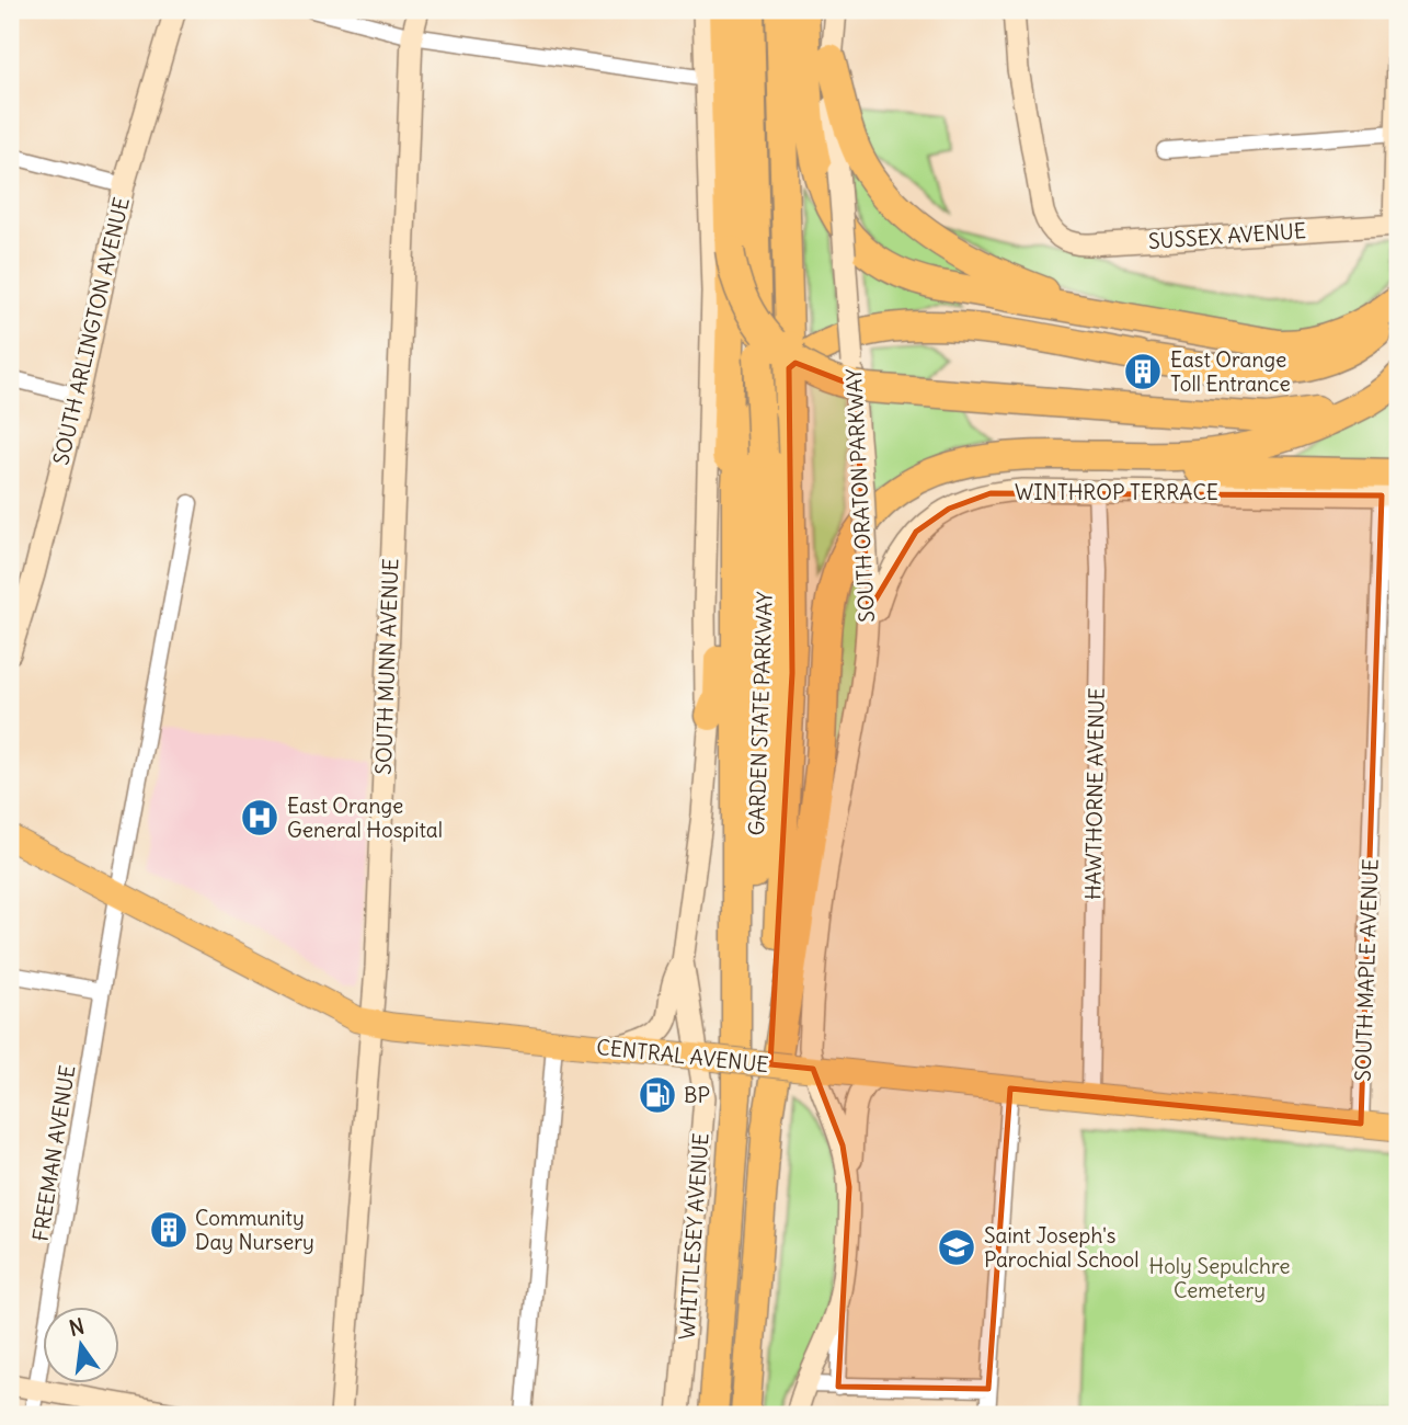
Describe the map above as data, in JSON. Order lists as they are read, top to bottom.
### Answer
{
  "streets": {
    "highway": ["GARDEN STATE PARKWAY"],
    "main road": [
      "SUSSEX AVENUE",
      "SOUTH ARLINGTON AVENUE",
      "WINTHROP TERRACE",
      "SOUTH ORATON PARKWAY",
      "SOUTH MUNN AVENUE",
      "CENTRAL AVENUE",
      "WHITTLESEY AVENUE"
    ],
    "street": ["HAWTHORNE AVENUE", "SOUTH MAPLE AVENUE", "FREEMAN AVENUE"]
  },
  "crossings": [
    ["WINTHROP TERRACE", "SOUTH ORATON PARKWAY"],
    ["WINTHROP TERRACE", "HAWTHORNE AVENUE"],
    ["WINTHROP TERRACE", "SOUTH MAPLE AVENUE"],
    ["SOUTH ORATON PARKWAY", "CENTRAL AVENUE"],
    ["SOUTH MUNN AVENUE", "CENTRAL AVENUE"],
    ["HAWTHORNE AVENUE", "CENTRAL AVENUE"],
    ["SOUTH MAPLE AVENUE", "CENTRAL AVENUE"],
    ["CENTRAL AVENUE", "FREEMAN AVENUE"],
    ["CENTRAL AVENUE", "WHITTLESEY AVENUE"]
  ],
  "parks": ["Holy Sepulchre Cemetery"],
  "places": {
    "building": ["East Orange Toll Entrance", "Community Day Nursery"],
    "hospital": ["East Orange General Hospital"],
    "fuel station": ["BP"],
    "school or university": ["Saint Joseph's Parochial School"]
  },
  "north": "top"
}
